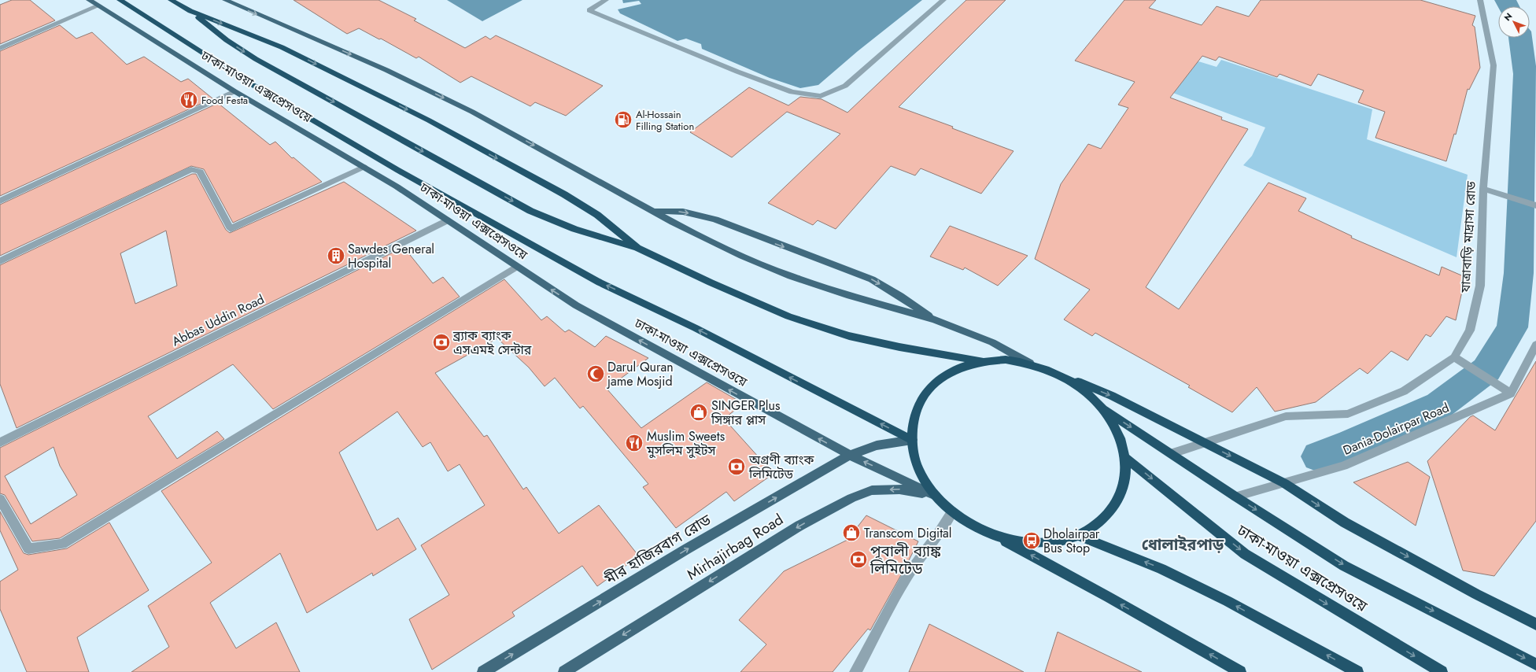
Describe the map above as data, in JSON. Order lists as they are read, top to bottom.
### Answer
{
  "streets": {
    "highway": ["ঢাকা-মাওয়া এক্সপ্রেসওয়ে"],
    "main road": ["Mirhajirbag Road", "মীর হাজিরবাগ রোড"],
    "street": ["যাত্রাবাড়ি মাদ্রাসা রোড", "Abbas Uddin Road", "Dania-Dolairpar Road"]
  },
  "crossings": [
    ["ঢাকা-মাওয়া এক্সপ্রেসওয়ে", "Abbas Uddin Road"],
    ["ঢাকা-মাওয়া এক্সপ্রেসওয়ে", "Mirhajirbag Road"],
    ["ঢাকা-মাওয়া এক্সপ্রেসওয়ে", "মীর হাজিরবাগ রোড"]
  ],
  "one_way": ["Mirhajirbag Road", "মীর হাজিরবাগ রোড"],
  "districts": ["ধোলাইরপাড়"],
  "places": {
    "restaurant": ["Food Festa", "Muslim Sweets মুসলিম সুইটস"],
    "fuel station": ["Al-Hossain Filling Station"],
    "building": ["Sawdes General Hospital"],
    "bank": ["ব্র্যাক ব্যাংক এসএমই সেন্টার", "অগ্রণী ব্যাংক লিমিটেড", "পূবালী ব্যাঙ্ক লিমিটেড"],
    "mosque": ["Darul Quran jame Mosjid"],
    "shop": ["SINGER Plus সিঙ্গার প্লাস", "Transcom Digital"],
    "bus stop": ["Dholairpar Bus Stop"]
  },
  "north": "top left"
}
